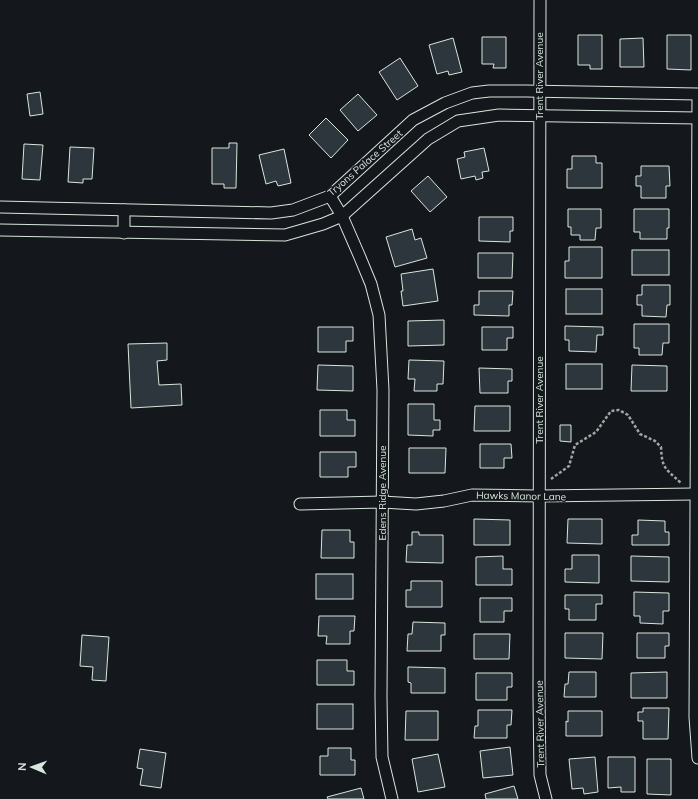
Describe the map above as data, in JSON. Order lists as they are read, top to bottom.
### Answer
{
  "streets": {
    "street": [
      "Trent River Avenue",
      "Tryons Palace Street",
      "Edens Ridge Avenue",
      "Hawks Manor Lane"
    ]
  },
  "crossings": [
    ["Trent River Avenue", "Tryons Palace Street"],
    ["Trent River Avenue", "Hawks Manor Lane"],
    ["Tryons Palace Street", "Edens Ridge Avenue"],
    ["Edens Ridge Avenue", "Hawks Manor Lane"]
  ],
  "north": "left"
}
